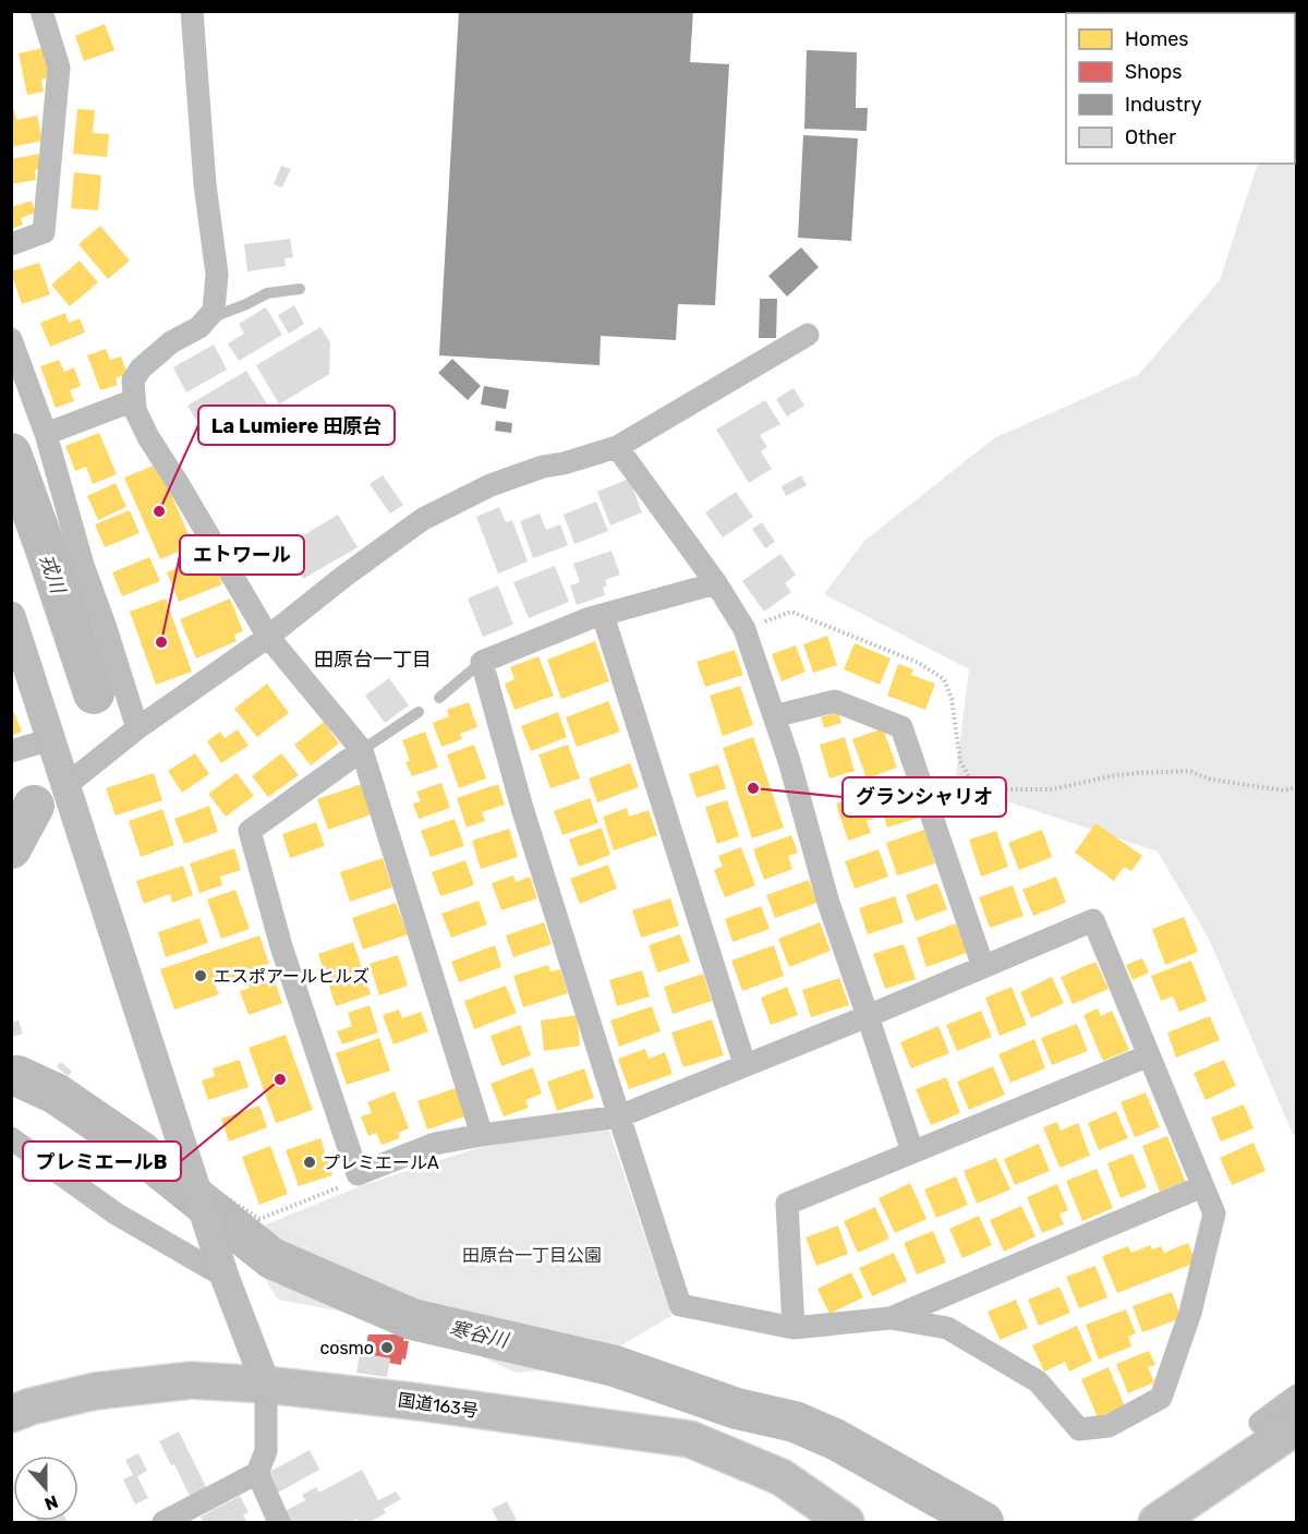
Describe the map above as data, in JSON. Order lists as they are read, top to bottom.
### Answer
{
  "streets": {
    "highway": ["国道163号"]
  },
  "districts": ["田原台一丁目"],
  "water": ["戎川", "寒谷川"],
  "parks": ["田原台一丁目公園"],
  "places": [
    "La Lumiere 田原台",
    "エトワール",
    "グランシャリオ",
    "エスポアールヒルズ",
    "プレミエールB",
    "プレミエールA",
    "cosmo"
  ],
  "legend": [
    "Homes",
    "Shops",
    "Industry",
    "Other"
  ],
  "north": "bottom"
}
